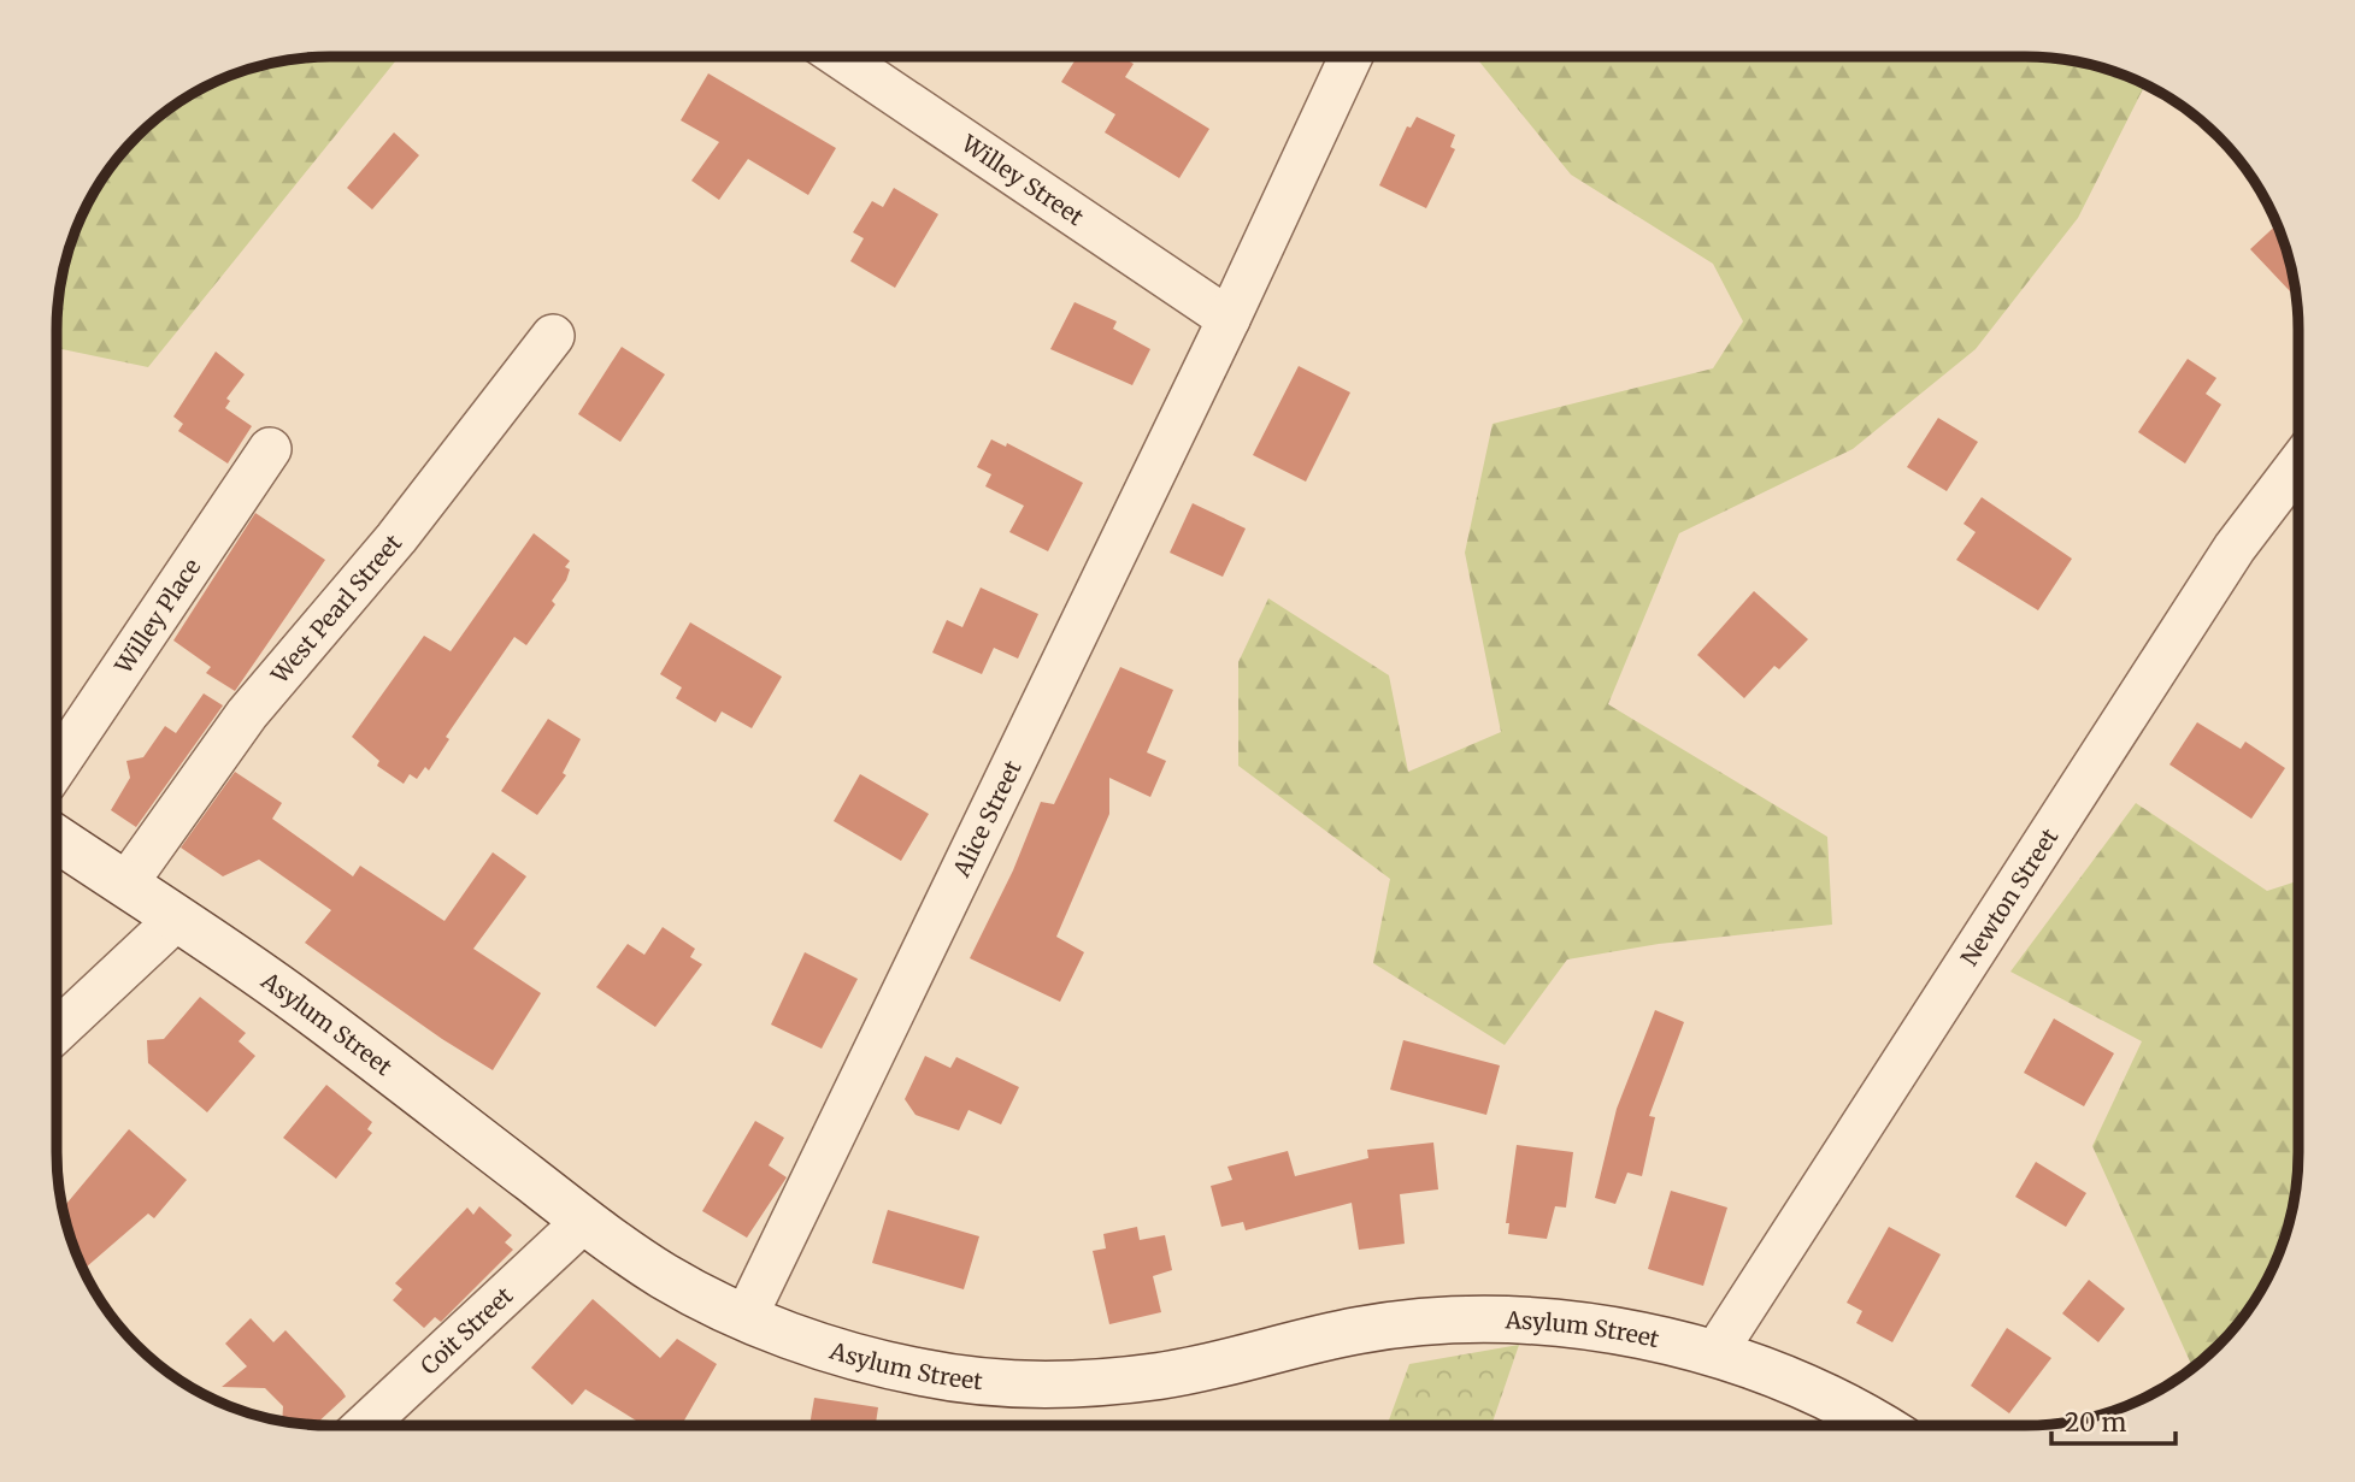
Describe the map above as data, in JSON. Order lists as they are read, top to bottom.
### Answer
{
  "streets": {
    "street": [
      "Willey Street",
      "West Pearl Street",
      "Willey Place",
      "Alice Street",
      "Newton Street",
      "Asylum Street",
      "Coit Street"
    ]
  },
  "crossings": [
    ["Willey Street", "Alice Street"],
    ["West Pearl Street", "Asylum Street"],
    ["Alice Street", "Asylum Street"],
    ["Newton Street", "Asylum Street"],
    ["Asylum Street", "Coit Street"]
  ],
  "scale_bar": "20 m"
}
